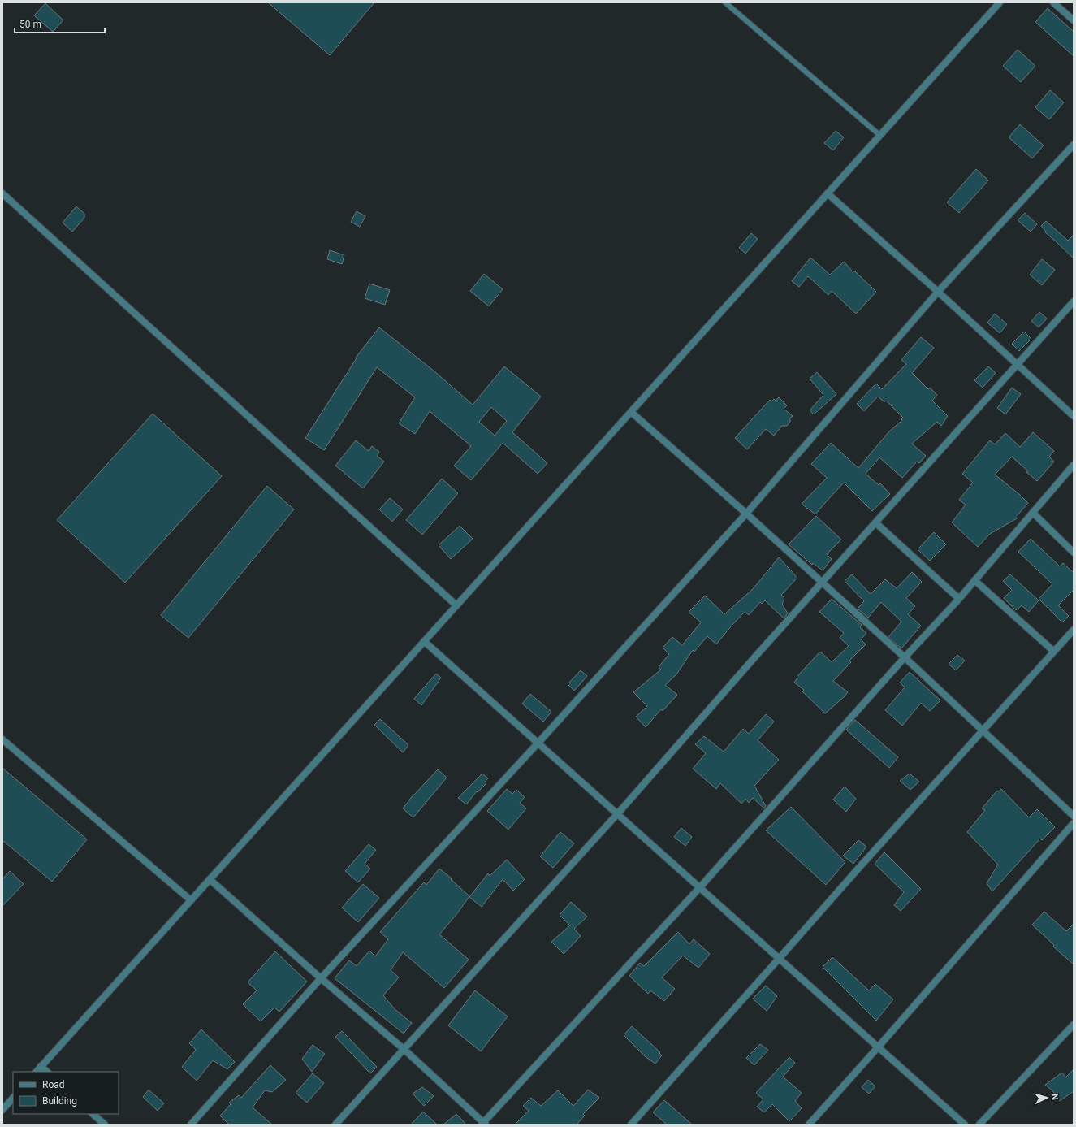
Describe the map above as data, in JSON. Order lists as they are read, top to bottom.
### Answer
{
  "legend": ["Road", "Building"],
  "scale_bar": "50 m",
  "north": "right"
}
